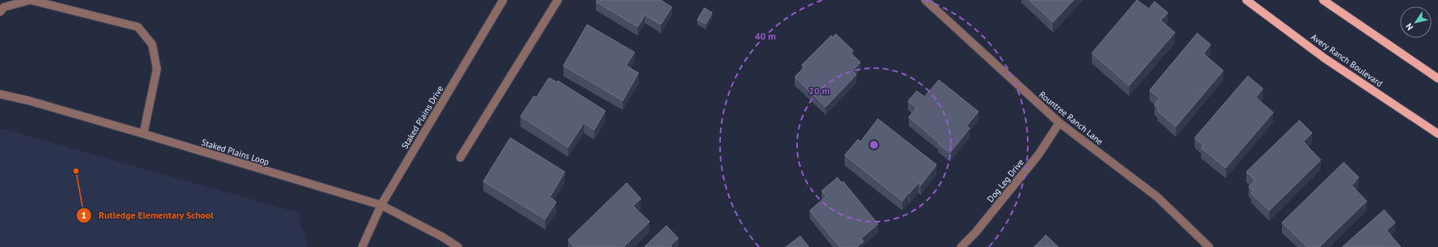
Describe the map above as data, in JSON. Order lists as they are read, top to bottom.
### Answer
{
  "streets": {
    "main road": ["Avery Ranch Boulevard"],
    "street": [
      "Staked Plains Drive",
      "Rountree Ranch Lane",
      "Staked Plains Loop",
      "Dog Leg Drive"
    ]
  },
  "crossings": [
    ["Staked Plains Drive", "Staked Plains Loop"],
    ["Rountree Ranch Lane", "Dog Leg Drive"]
  ],
  "places": ["Rutledge Elementary School"],
  "north": "bottom left",
  "rings": ["40 m", "20 m"]
}
